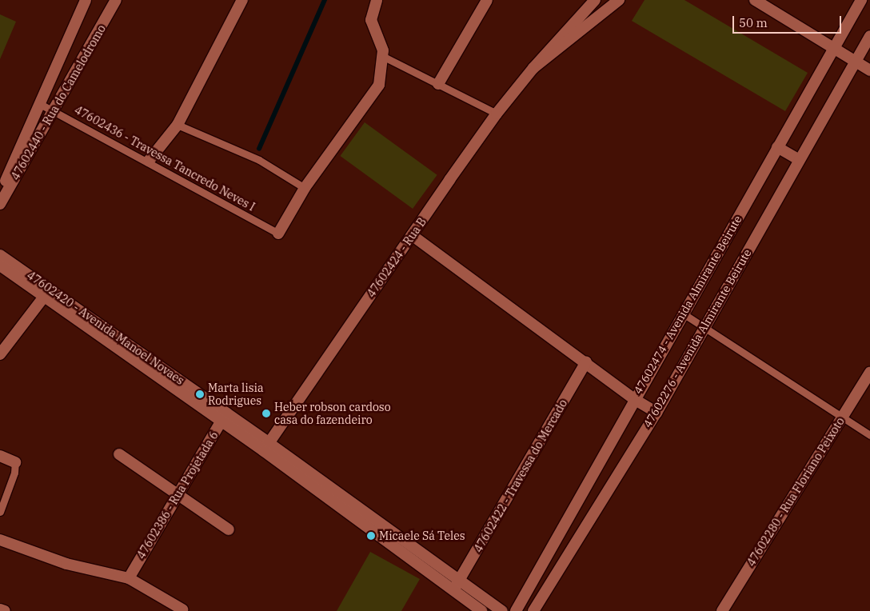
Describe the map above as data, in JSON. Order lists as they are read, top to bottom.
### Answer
{
  "streets": {
    "street": [
      "47602440 - Rua do Camelodromo",
      "47602424 - Rua B",
      "47602474 - Avenida Almirante Beirute",
      "47602420 - Avenida Manoel Novaes",
      "47602276 - Avenida Almirante Beirute",
      "47602422 - Travessa do Mercado",
      "47602280 - Rua Floriano Peixoto",
      "47602386 - Rua Projetada 6"
    ],
    "lane": ["47602436 - Travessa Tancredo Neves I"]
  },
  "crossings": [
    ["47602440 - Rua do Camelodromo", "47602436 - Travessa Tancredo Neves I"],
    ["47602424 - Rua B", "47602420 - Avenida Manoel Novaes"],
    ["47602420 - Avenida Manoel Novaes", "47602422 - Travessa do Mercado"],
    ["47602420 - Avenida Manoel Novaes", "47602386 - Rua Projetada 6"]
  ],
  "places": ["Marta lisia Rodrigues", "Heber robson cardoso casa do fazendeiro", "Micaele Sá Teles"],
  "scale_bar": "50 m"
}
